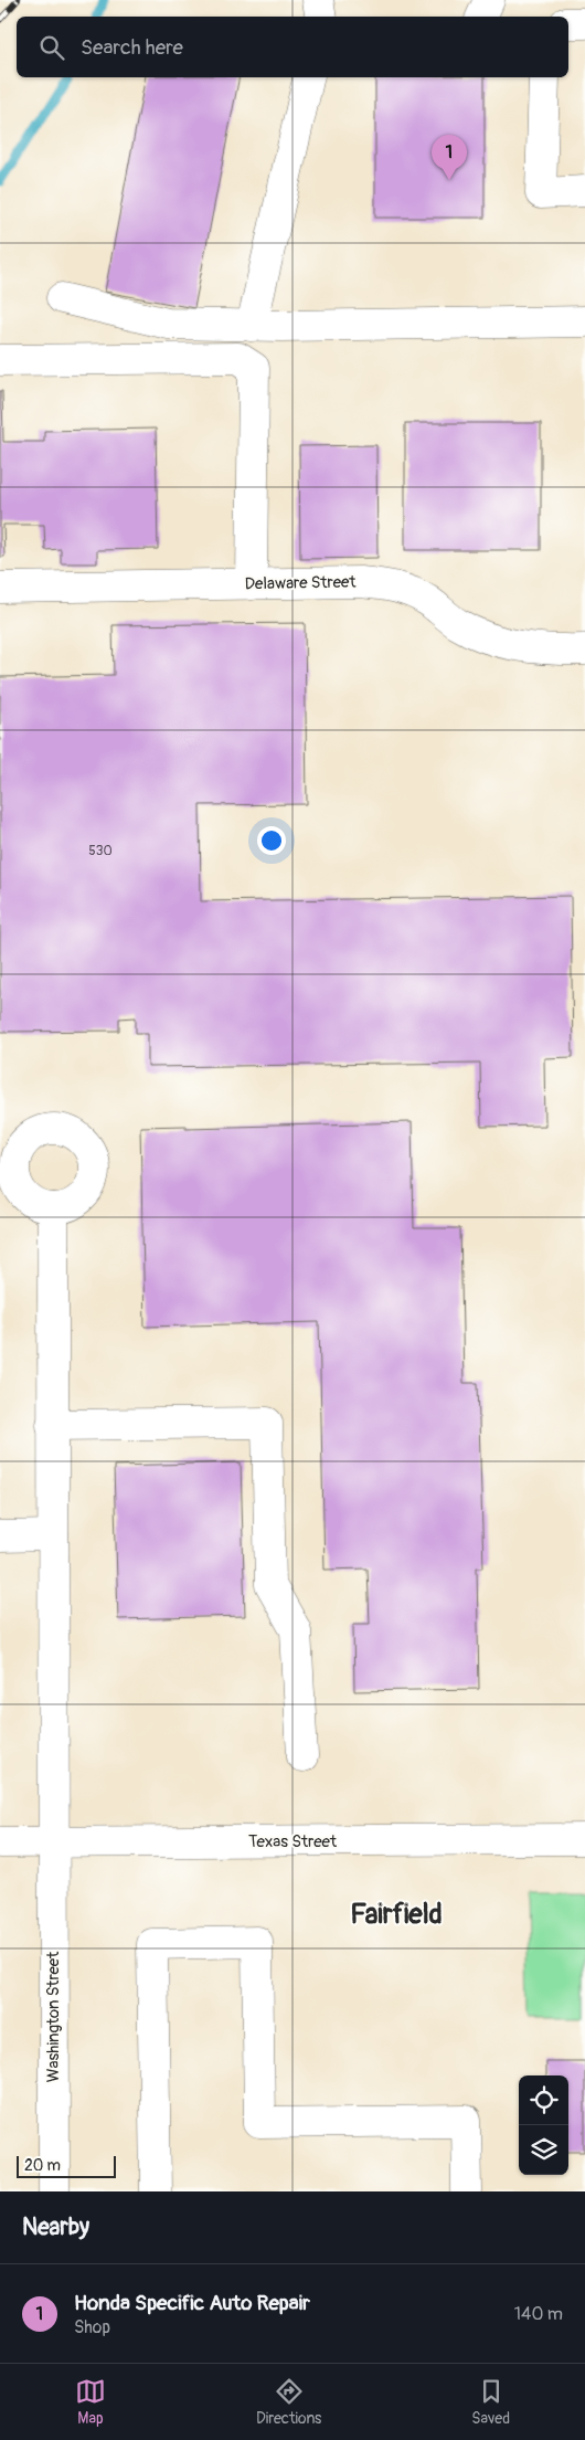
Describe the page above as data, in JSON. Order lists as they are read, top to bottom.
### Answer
{
  "streets": {
    "street": ["Delaware Street", "Texas Street", "Washington Street"]
  },
  "crossings": [
    ["Texas Street", "Washington Street"]
  ],
  "districts": ["Fairfield"],
  "house_numbers": ["530"],
  "scale_bar": "20 m",
  "page": {
    "search": "Search here",
    "pins": "1",
    "scale": "20 m",
    "heading": "Nearby",
    "list": [
      {
        "mark": "1",
        "name": "Honda Specific Auto Repair",
        "note": "Shop",
        "value": "140 m"
      }
    ],
    "nav": ["Map", "Directions", "Saved"]
  }
}
